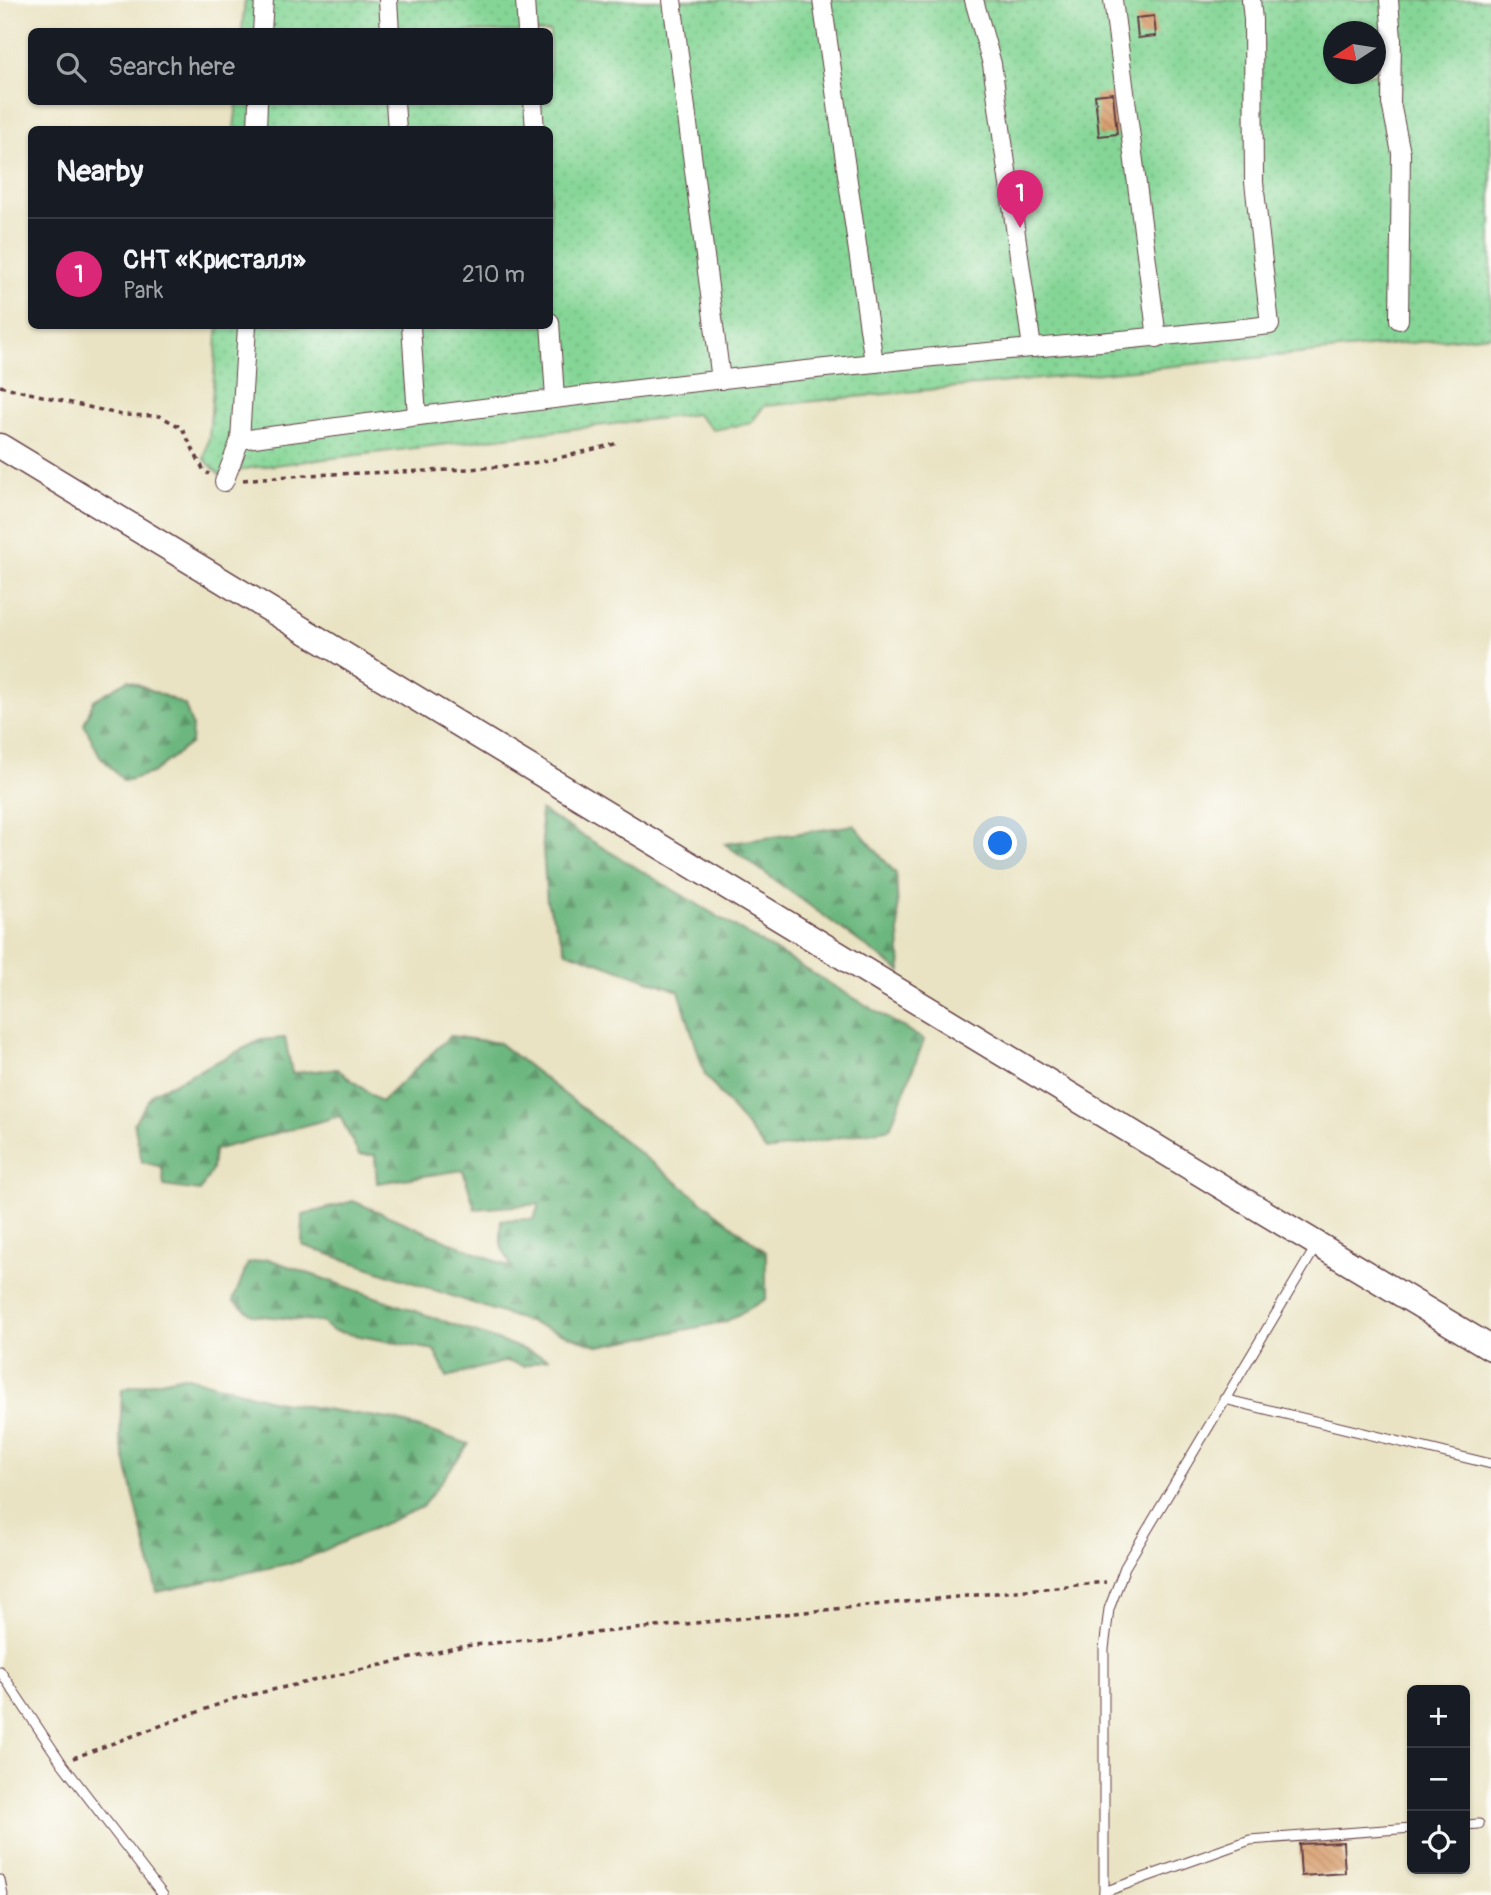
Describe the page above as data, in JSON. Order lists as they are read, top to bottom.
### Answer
{
  "north": "left",
  "page": {
    "search": "Search here",
    "heading": "Nearby",
    "pins": "1",
    "list": [
      {
        "mark": "1",
        "name": "СНТ «Кристалл»",
        "note": "Park",
        "value": "210 m"
      }
    ],
    "map_buttons": ["+", "−"]
  }
}
